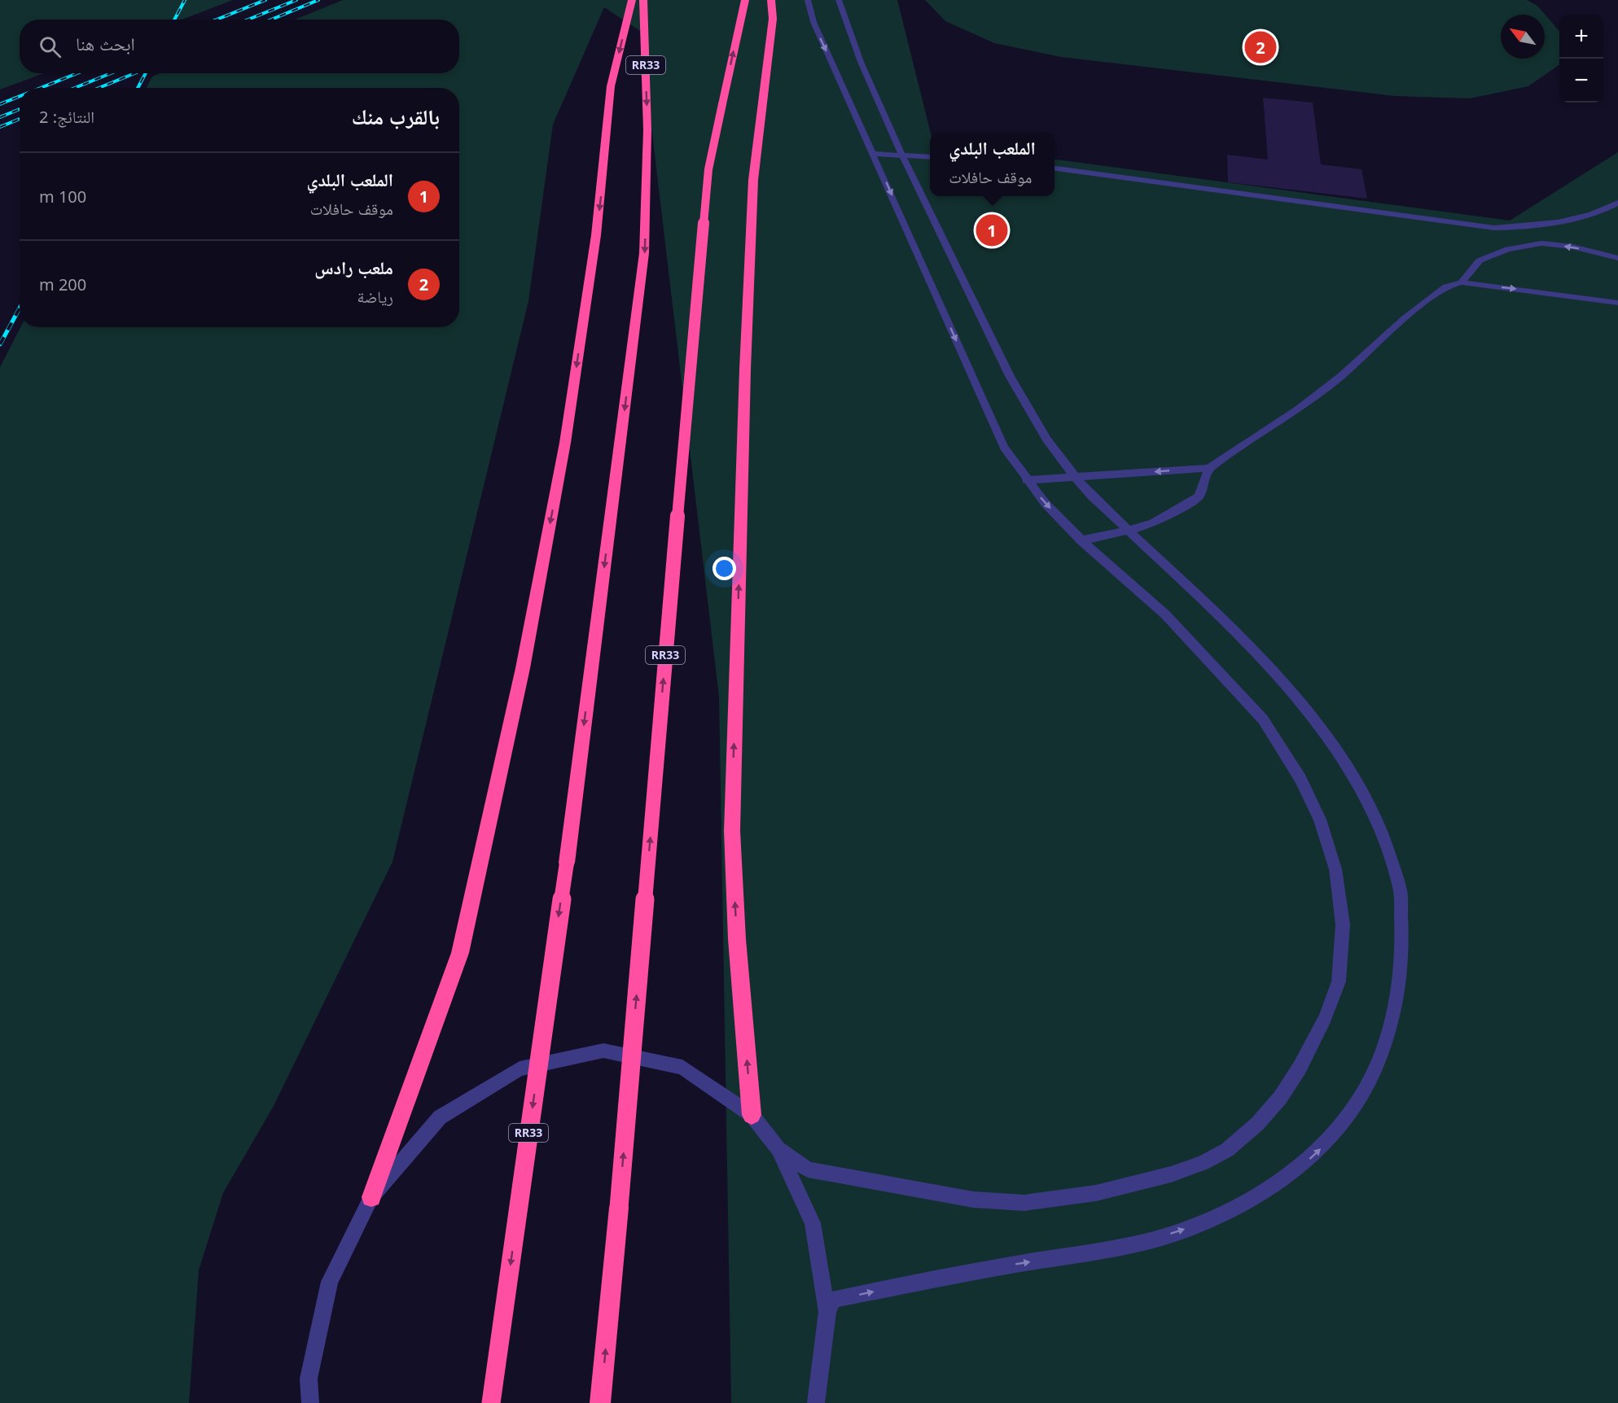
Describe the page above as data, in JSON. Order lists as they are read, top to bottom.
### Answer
{
  "streets": {
    "highway": ["RR33"]
  },
  "north": "top left",
  "page": {
    "map_buttons": ["+", "−"],
    "search": "ابحث هنا",
    "pins": ["2", "1"],
    "heading": ["بالقرب منك", "النتائج: 2"],
    "popup": ["الملعب البلدي", "موقف حافلات"],
    "list": [
      {
        "mark": "1",
        "name": "الملعب البلدي",
        "note": "موقف حافلات",
        "value": "100 m"
      },
      {
        "mark": "2",
        "name": "ملعب رادس",
        "note": "رياضة",
        "value": "200 m"
      }
    ]
  }
}
